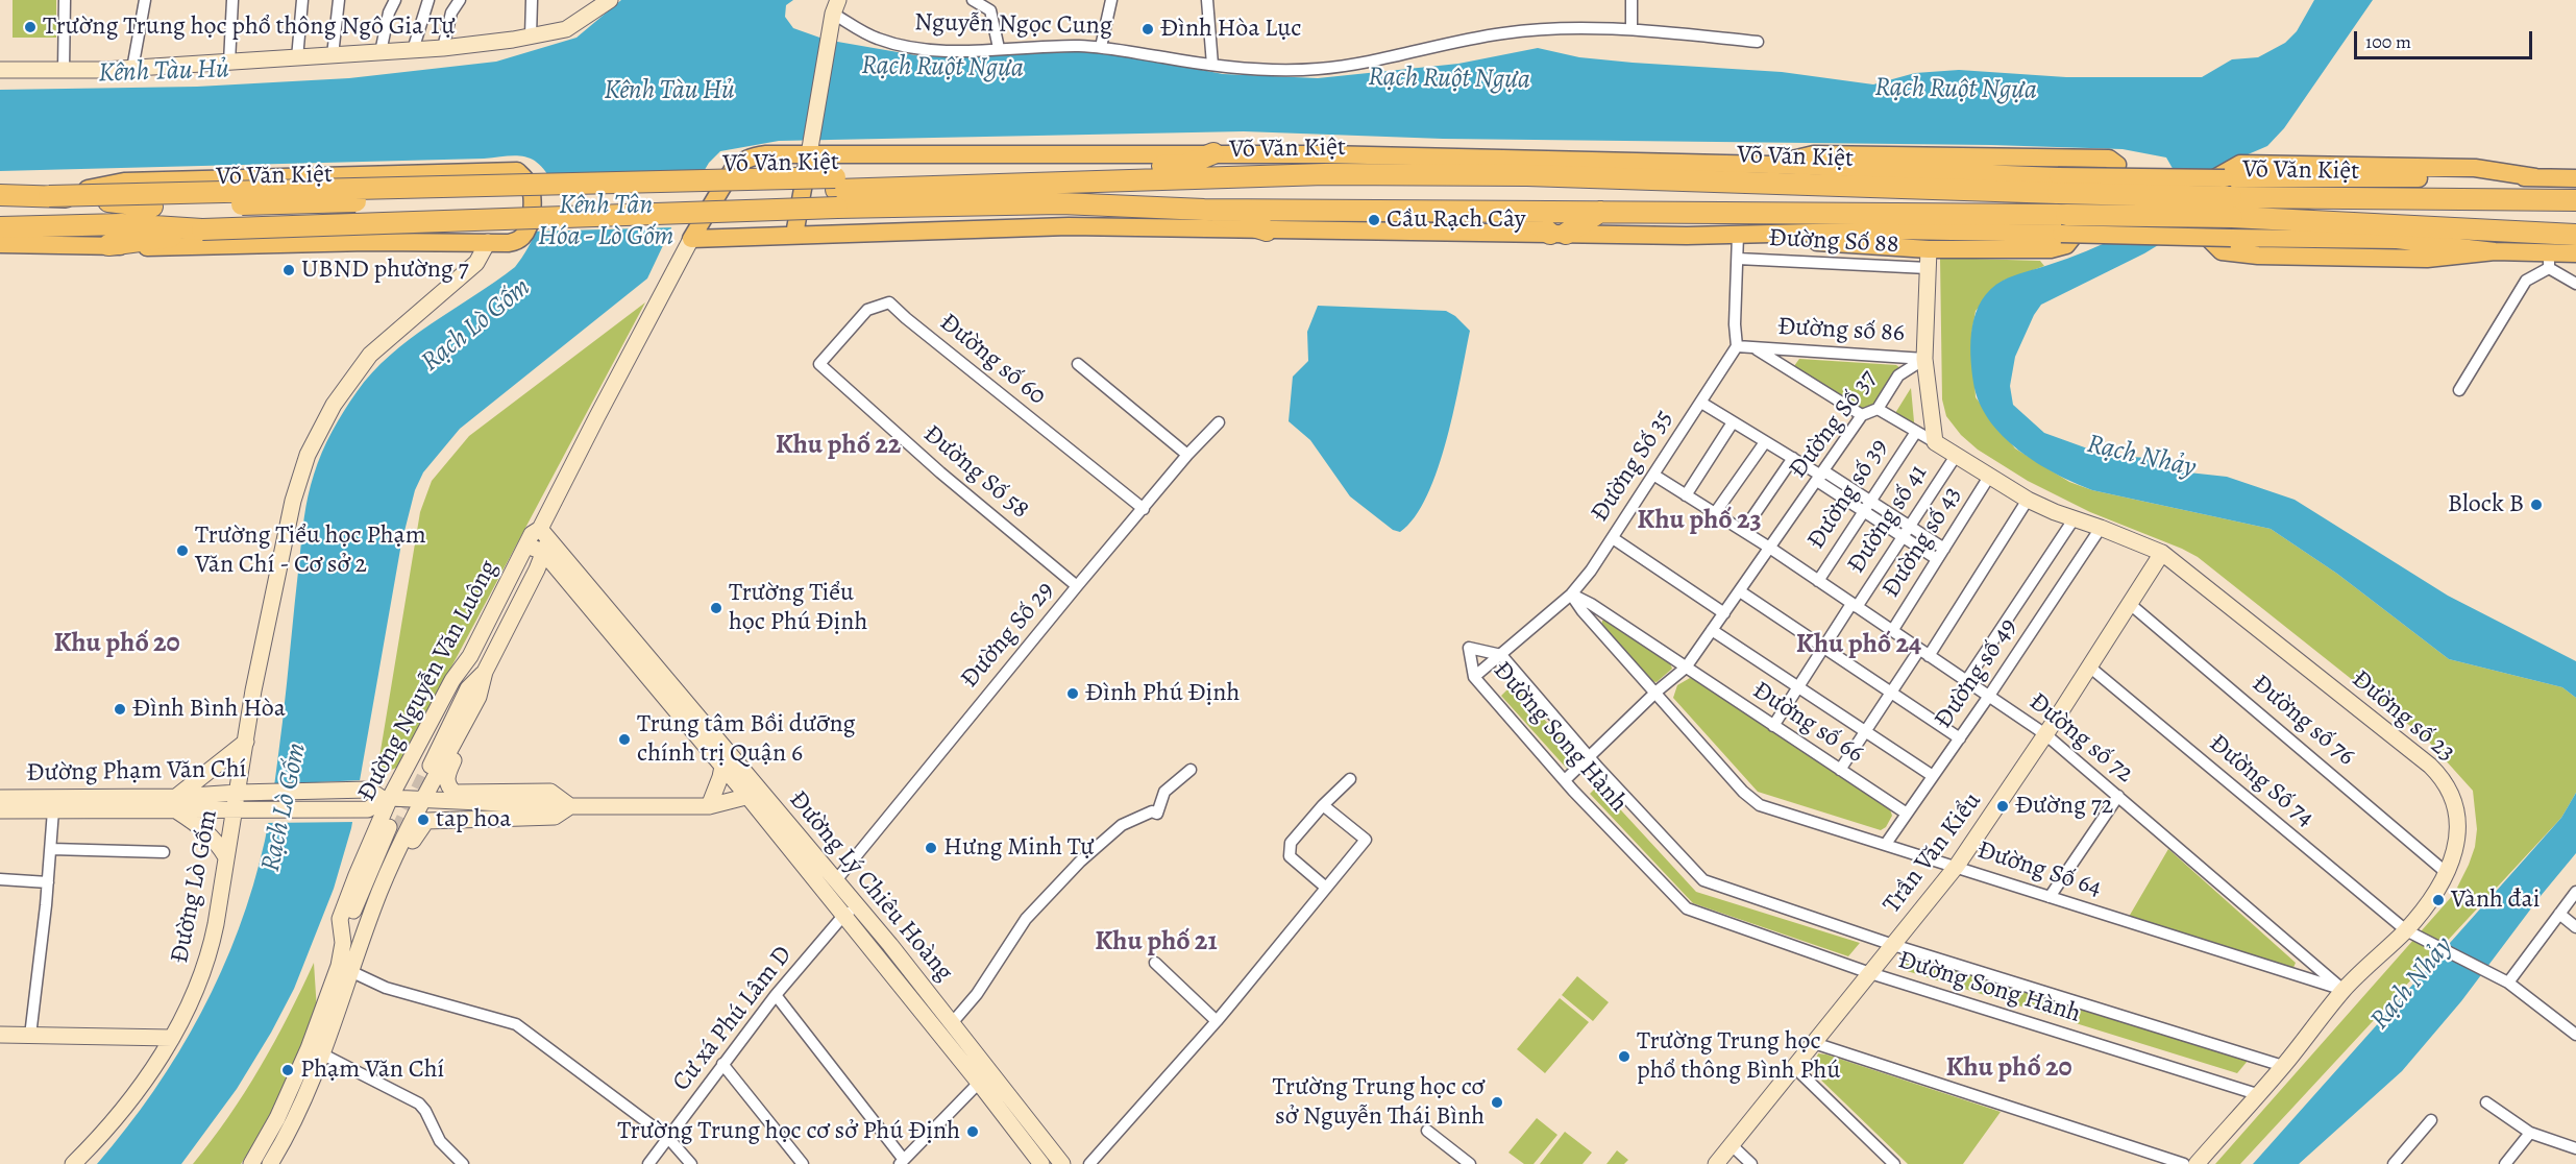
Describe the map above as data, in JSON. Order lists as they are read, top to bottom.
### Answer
{
  "streets": {
    "highway": ["Võ Văn Kiệt"],
    "main road": [
      "Đường Nguyễn Văn Luông",
      "Đường số 23",
      "Đường Phạm Văn Chí",
      "Trần Văn Kiểu",
      "Đường Lò Gốm",
      "Đường Lý Chiêu Hoàng"
    ],
    "street": [
      "Nguyễn Ngọc Cung",
      "Đường Số 88",
      "Đường số 86",
      "Đường số 60",
      "Đường Số 37",
      "Đường Số 35",
      "Đường Số 58",
      "Đường số 39",
      "Đường số 41",
      "Đường số 43",
      "Đường Số 29",
      "Đường số 49",
      "Đường số 76",
      "Đường số 66",
      "Đường Song Hành",
      "Đường số 72",
      "Đường Số 74",
      "Đường Số 64",
      "Cư xá Phú Lâm D"
    ]
  },
  "crossings": [
    ["Võ Văn Kiệt", "Đường Nguyễn Văn Luông"],
    ["Đường số 86", "Đường Số 37"],
    ["Đường số 86", "Đường Số 35"],
    ["Đường số 60", "Đường Số 58"],
    ["Đường số 60", "Đường Số 29"],
    ["Đường Số 37", "Đường số 66"],
    ["Đường Số 37", "Đường Song Hành"],
    ["Đường Số 37", "Đường số 72"],
    ["Đường Số 37", "Đường Số 64"],
    ["Đường Số 35", "Đường số 66"],
    ["Đường Số 35", "Đường Song Hành"],
    ["Đường Số 35", "Đường số 72"],
    ["Đường Số 35", "Đường Số 64"],
    ["Đường Số 58", "Đường Số 29"],
    ["Đường số 39", "Đường số 72"],
    ["Đường số 41", "Đường số 23"],
    ["Đường số 41", "Đường số 66"],
    ["Đường số 41", "Đường số 72"],
    ["Đường số 43", "Đường số 23"],
    ["Đường số 43", "Đường số 72"],
    ["Đường Số 29", "Đường Lý Chiêu Hoàng"],
    ["Đường số 49", "Đường số 23"],
    ["Đường số 49", "Đường số 66"],
    ["Đường số 49", "Đường số 72"],
    ["Đường số 49", "Đường Số 64"],
    ["Đường Nguyễn Văn Luông", "Đường Phạm Văn Chí"],
    ["Đường Nguyễn Văn Luông", "Đường Lý Chiêu Hoàng"],
    ["Đường số 23", "Đường số 76"],
    ["Đường số 23", "Đường Song Hành"],
    ["Đường số 23", "Đường số 72"],
    ["Đường số 23", "Đường Số 74"],
    ["Đường số 23", "Trần Văn Kiểu"],
    ["Đường số 23", "Đường Số 64"],
    ["Đường số 76", "Trần Văn Kiểu"],
    ["Đường số 66", "Đường Số 64"],
    ["Đường Song Hành", "Trần Văn Kiểu"],
    ["Đường số 72", "Trần Văn Kiểu"],
    ["Đường số 72", "Đường Số 64"],
    ["Đường Phạm Văn Chí", "Đường Lò Gốm"],
    ["Đường Số 74", "Trần Văn Kiểu"],
    ["Trần Văn Kiểu", "Đường Số 64"],
    ["Đường Lý Chiêu Hoàng", "Cư xá Phú Lâm D"]
  ],
  "districts": [
    "Khu phố 22",
    "Khu phố 23",
    "Khu phố 20",
    "Khu phố 24",
    "Khu phố 21",
    "Khu phố 20"
  ],
  "water": [
    "Rạch Ruột Ngựa",
    "Kênh Tàu Hủ",
    "Kênh Tân Hóa - Lò Gốm",
    "Rạch Lò Gốm",
    "Rạch Nhảy"
  ],
  "places": [
    "Trường Trung học phổ thông Ngô Gia Tự",
    "Đình Hòa Lục",
    "Cầu Rạch Cây",
    "UBND phường 7",
    "Block B",
    "Trường Tiểu học Phạm Văn Chí - Cơ sở 2",
    "Trường Tiểu học Phú Định",
    "Đình Phú Định",
    "Đình Bình Hòa",
    "Trung tâm Bồi dưỡng chính trị Quận 6",
    "Đường 72",
    "tap hoa",
    "Hưng Minh Tự",
    "Vành đai",
    "Trường Trung học phổ thông Bình Phú",
    "Phạm Văn Chí",
    "Trường Trung học cơ sở Nguyễn Thái Bình",
    "Trường Trung học cơ sở Phú Định"
  ],
  "scale_bar": "100 m"
}
